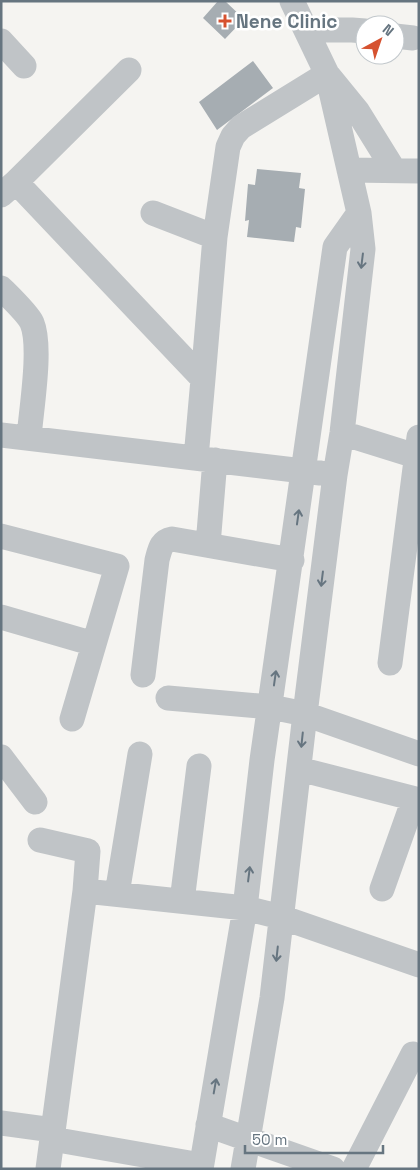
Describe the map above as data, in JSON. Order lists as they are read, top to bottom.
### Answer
{
  "places": {
    "health": ["Nene Clinic"]
  },
  "scale_bar": "50 m",
  "north": "top right"
}
